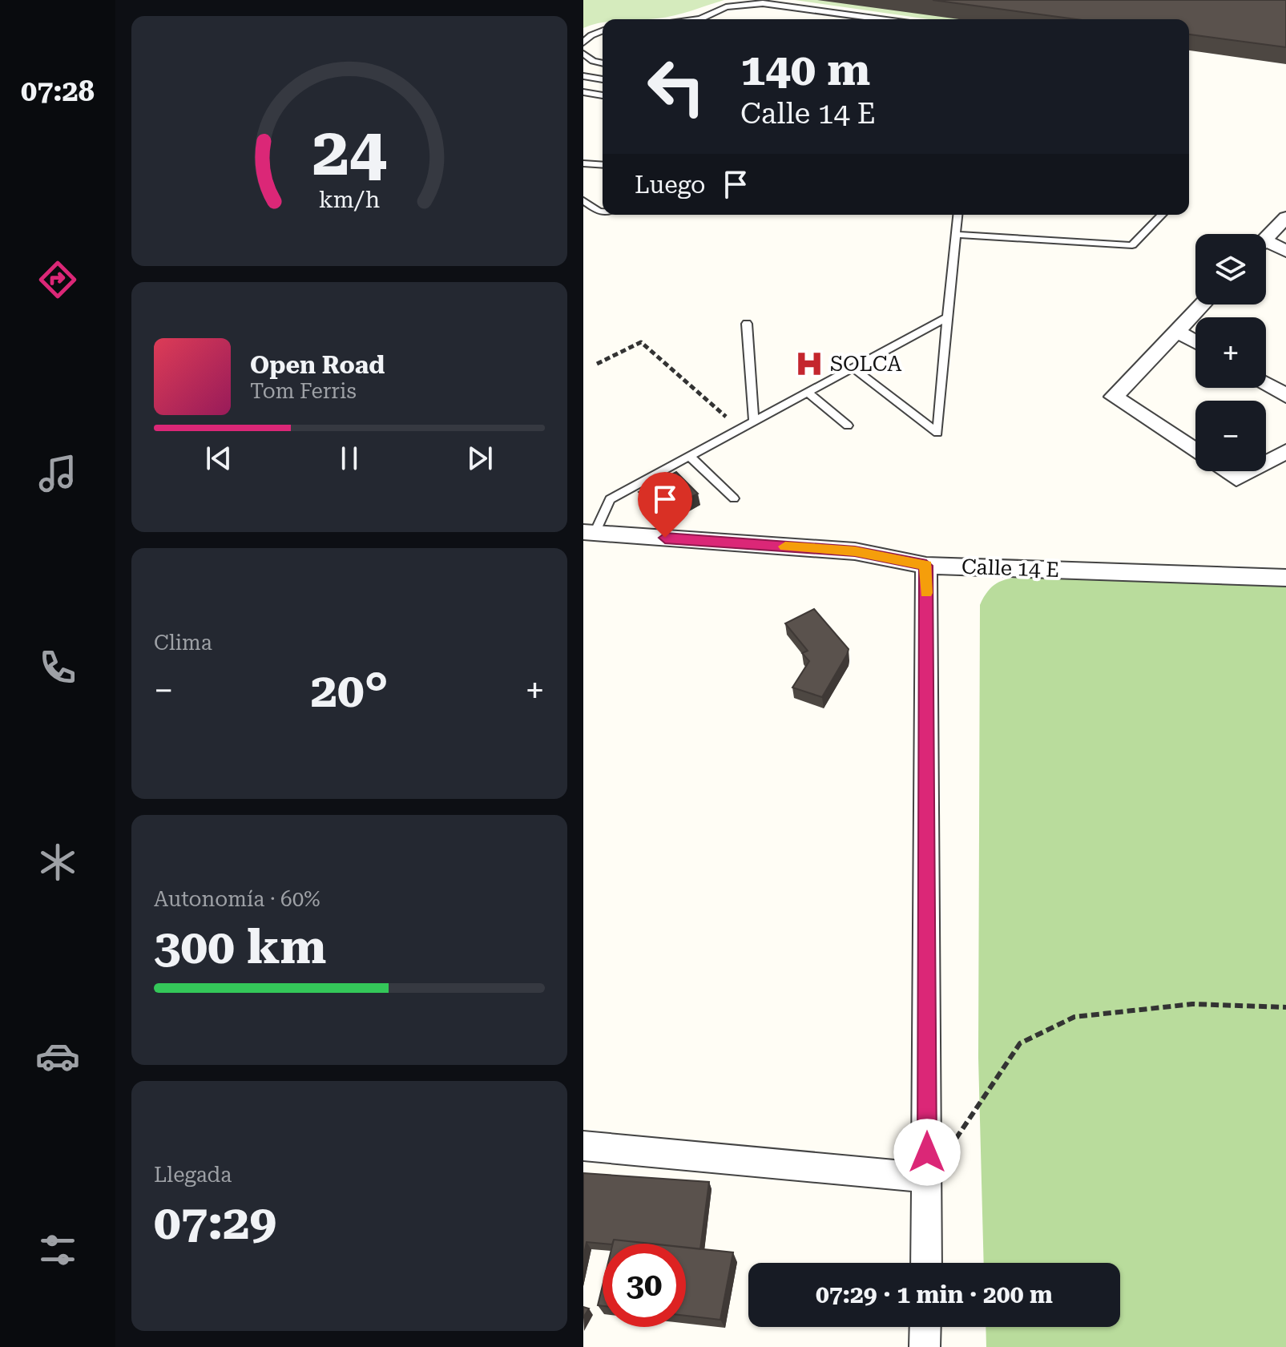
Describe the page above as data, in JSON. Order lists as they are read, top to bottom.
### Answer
{
  "streets": {
    "street": ["Calle 14 E"]
  },
  "places": {
    "hospital": ["SOLCA"]
  },
  "page": {
    "tabs": "07:28",
    "turn": ["140 m", "Calle 14 E"],
    "then": "Luego",
    "map_buttons": ["+", "−"],
    "song": ["Open Road", "Tom Ferris"],
    "tile": [
      "Clima",
      ["Autonomía · 60%", "300 km"],
      ["Llegada", "07:29"]
    ],
    "heat": ["−", "20°", "+"],
    "limit": "30",
    "trip": "07:29 · 1 min · 200 m",
    "gauge": ["24", "km/h"]
  }
}
